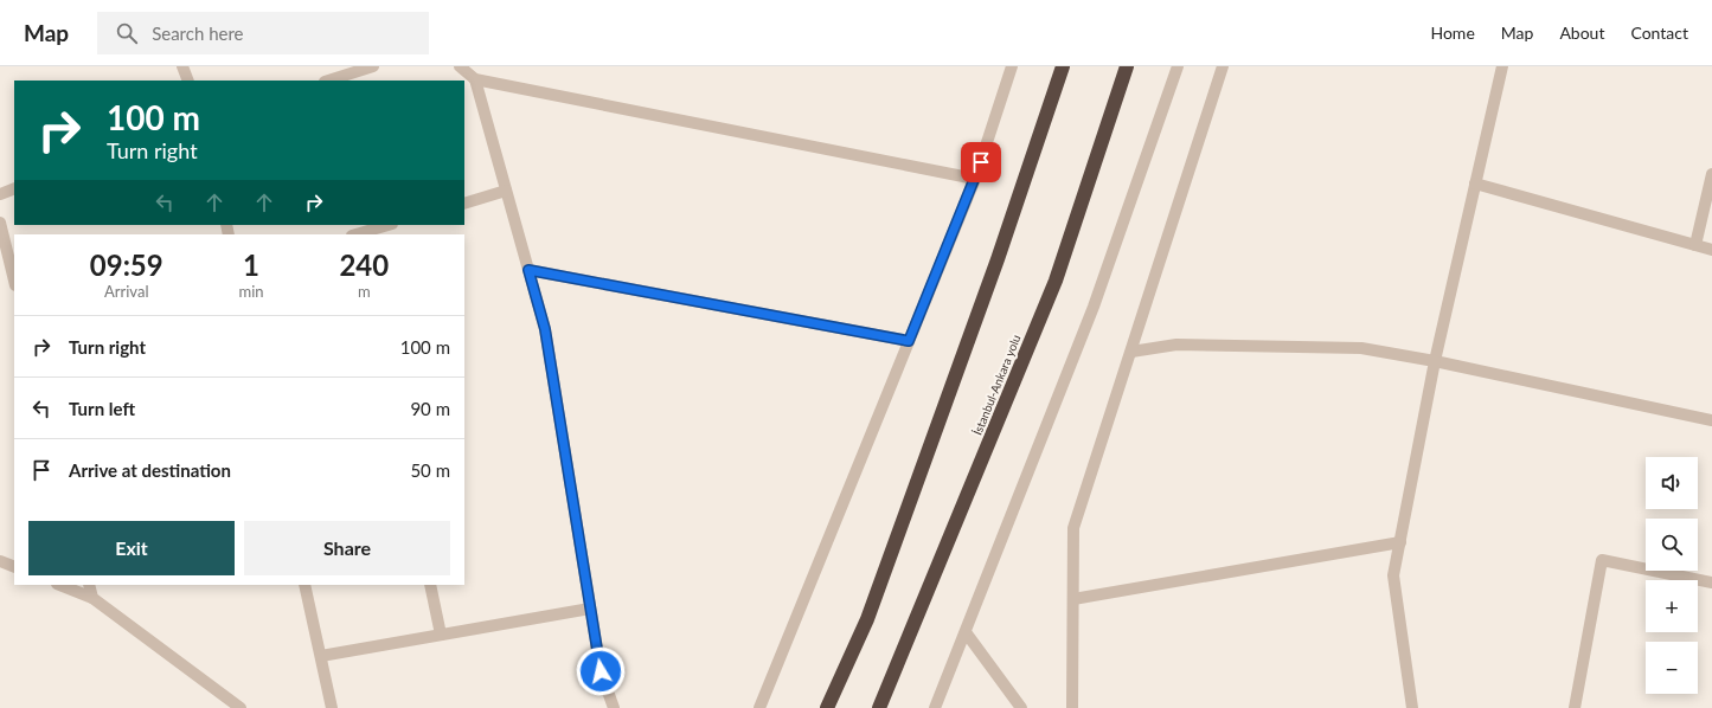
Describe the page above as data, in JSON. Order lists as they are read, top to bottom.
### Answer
{
  "streets": {
    "highway": ["İstanbul-Ankara yolu"]
  },
  "page": {
    "header": "Map",
    "search": "Search here",
    "nav": [
      "Home",
      "Map",
      "About",
      "Contact"
    ],
    "turn": ["100 m", "Turn right"],
    "eta": [
      "09:59",
      "Arrival",
      "1",
      "min",
      "240",
      "m"
    ],
    "list": [
      {
        "name": "Turn right",
        "value": "100 m"
      },
      {
        "name": "Turn left",
        "value": "90 m"
      },
      {
        "name": "Arrive at destination",
        "value": "50 m"
      }
    ],
    "map_buttons": ["+", "−"],
    "buttons": ["Exit", "Share"]
  }
}
